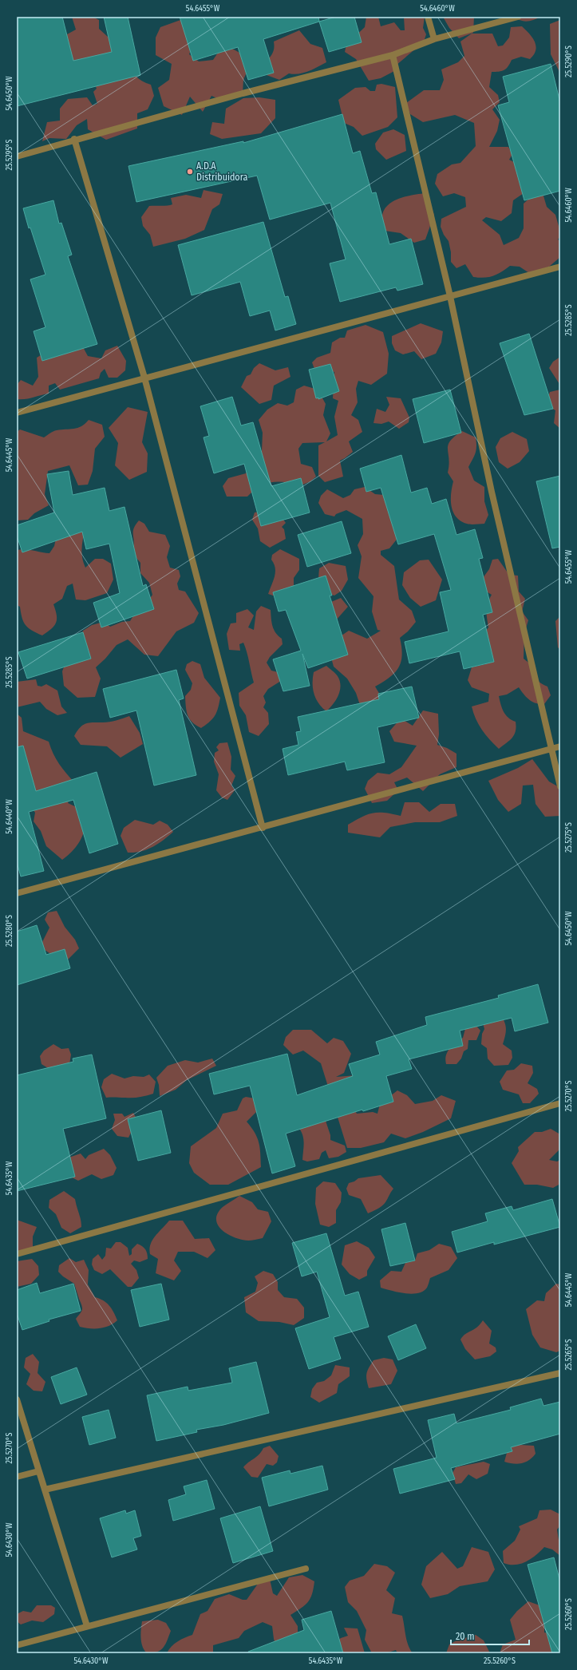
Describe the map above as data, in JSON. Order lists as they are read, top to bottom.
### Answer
{
  "places": ["A.D.A Distribuidora"],
  "scale_bar": "20 m",
  "coordinates": [
    "54.6455°W",
    "54.6460°W",
    "25.5290°S",
    "54.6450°W",
    "25.5295°S",
    "25.5285°S",
    "54.6445°W",
    "54.6440°W",
    "25.5275°S",
    "25.5280°S",
    "25.5270°S",
    "54.6435°W",
    "25.5265°S",
    "54.6430°W",
    "25.5260°S"
  ]
}
